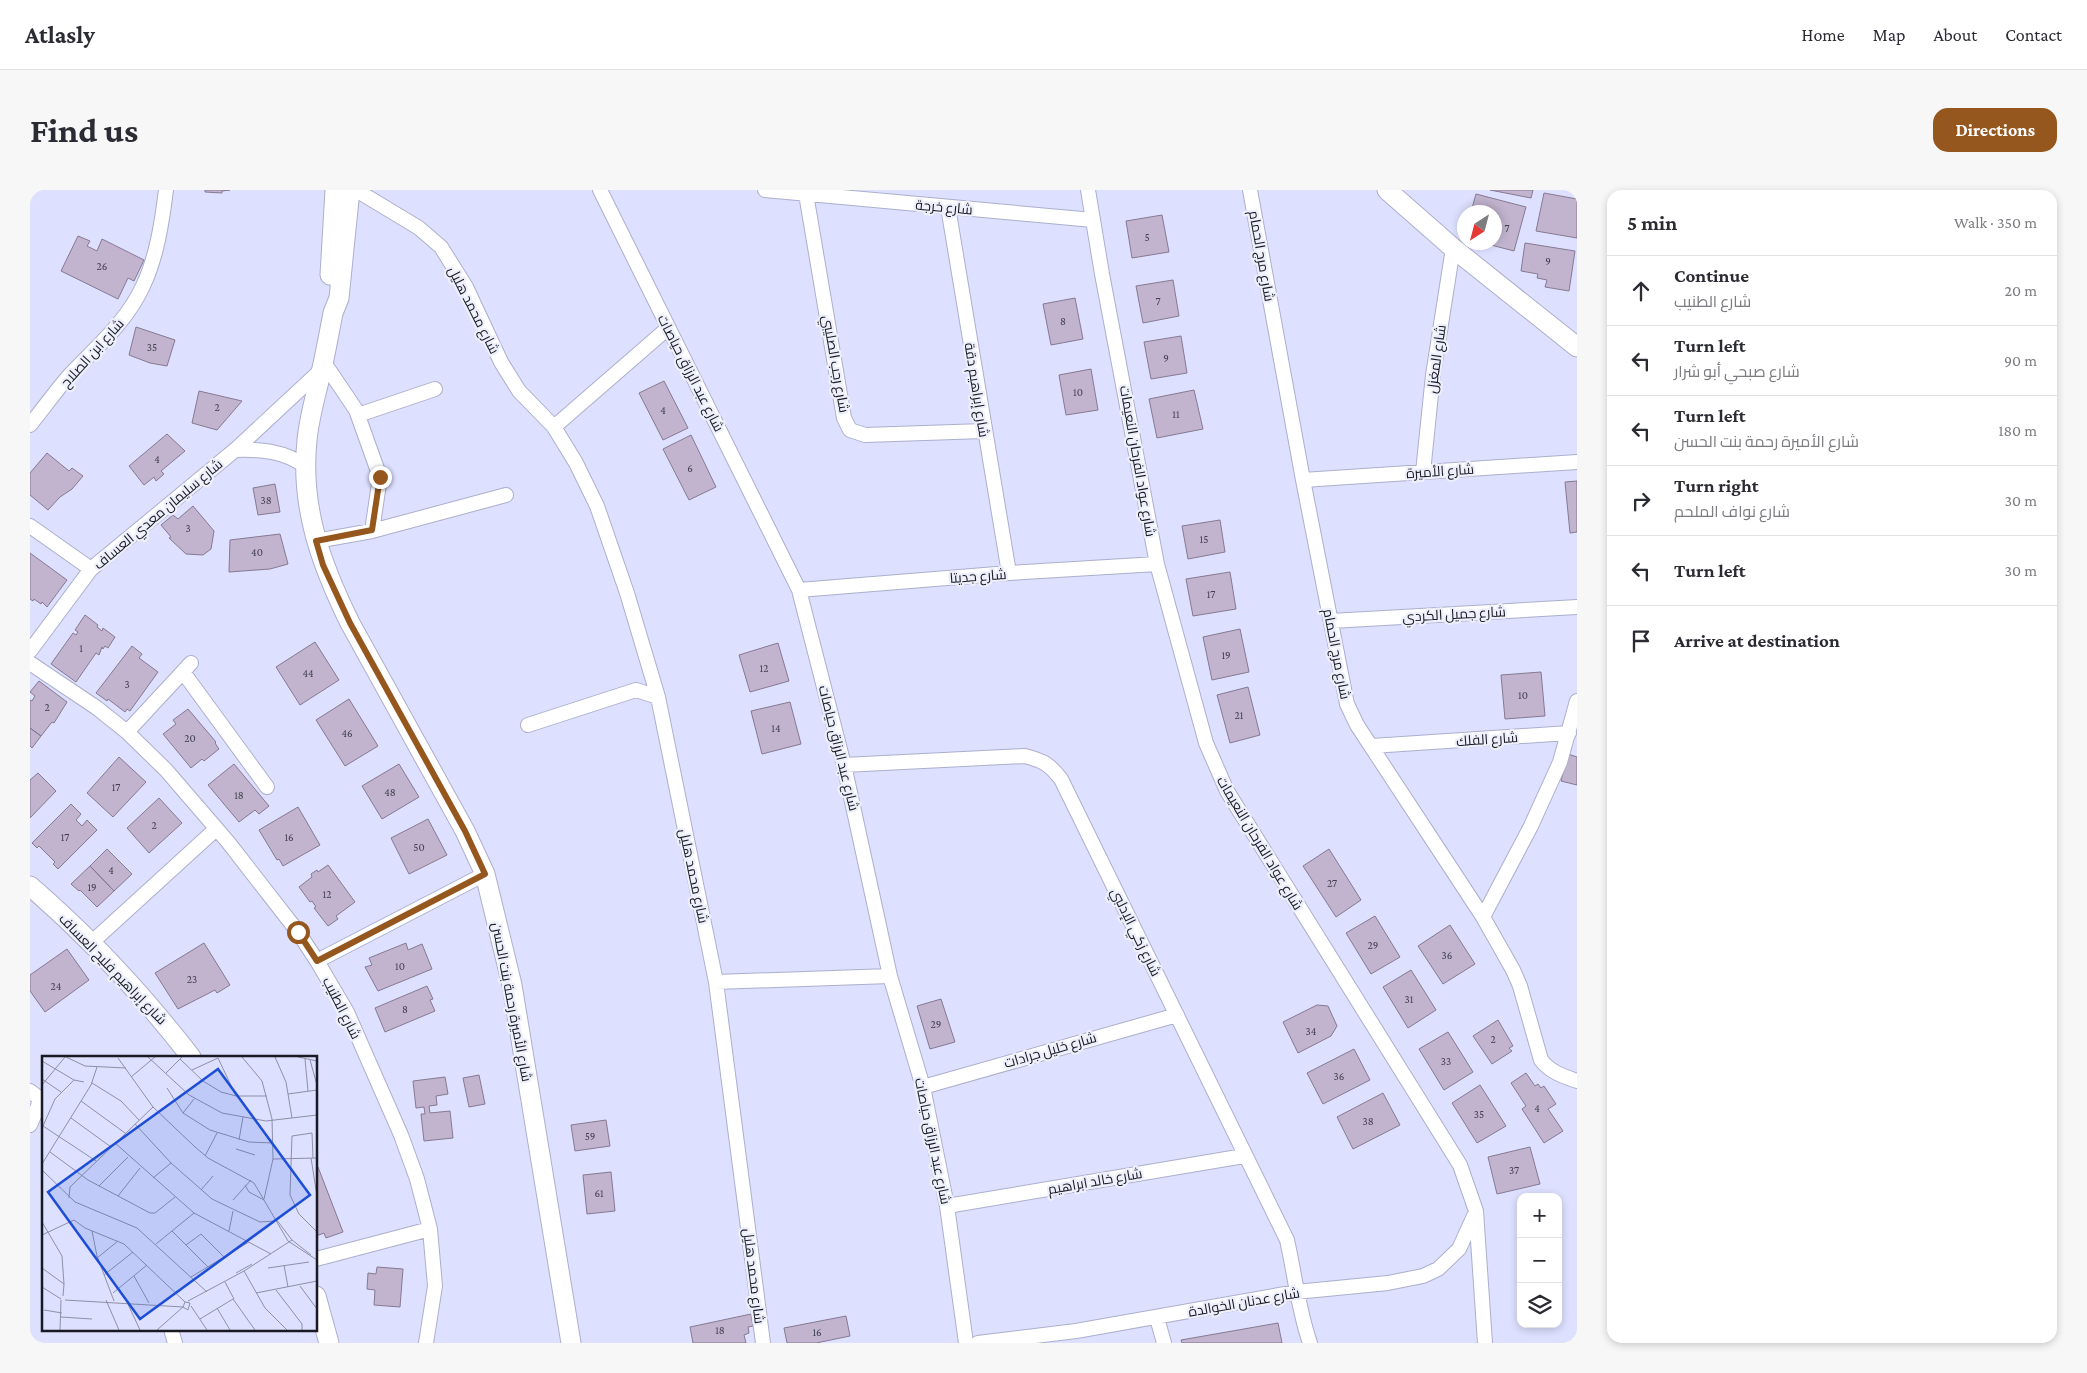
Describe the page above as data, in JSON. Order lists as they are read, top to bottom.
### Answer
{
  "streets": {
    "street": [
      "شارع خرجة",
      "شارع مرج الحمام",
      "شارع محمد هليل",
      "شارع ابن الصلاح",
      "شارع المغزل",
      "شارع رجب الصليبي",
      "شارع عبد الرزاق حياصات",
      "شارع إبراهيم دقة",
      "شارع عواد الفرحان النعيمات",
      "شارع الأميرة",
      "شارع سليمان معدي العساف",
      "شارع جديتا",
      "شارع جميل الكردي",
      "شارع الفلك",
      "شارع زكي الإدلبي",
      "شارع إبراهيم فليح العساف",
      "شارع الأميرة رحمة بنت الحسن",
      "شارع الطنيب",
      "شارع خليل جرادات",
      "شارع خالد ابراهيم",
      "شارع عدنان الخوالدة"
    ]
  },
  "crossings": [
    ["شارع خرجة", "شارع رجب الصليبي"],
    ["شارع خرجة", "شارع إبراهيم دقة"],
    ["شارع خرجة", "شارع عواد الفرحان النعيمات"],
    ["شارع مرج الحمام", "شارع الأميرة"],
    ["شارع مرج الحمام", "شارع جميل الكردي"],
    ["شارع مرج الحمام", "شارع الفلك"],
    ["شارع المغزل", "شارع الأميرة"],
    ["شارع رجب الصليبي", "شارع إبراهيم دقة"],
    ["شارع عبد الرزاق حياصات", "شارع جديتا"],
    ["شارع عبد الرزاق حياصات", "شارع زكي الإدلبي"],
    ["شارع عبد الرزاق حياصات", "شارع خليل جرادات"],
    ["شارع عبد الرزاق حياصات", "شارع خالد ابراهيم"],
    ["شارع إبراهيم دقة", "شارع جديتا"],
    ["شارع عواد الفرحان النعيمات", "شارع جديتا"],
    ["شارع عواد الفرحان النعيمات", "شارع عدنان الخوالدة"],
    ["شارع سليمان معدي العساف", "شارع الأميرة رحمة بنت الحسن"],
    ["شارع زكي الإدلبي", "شارع خليل جرادات"],
    ["شارع زكي الإدلبي", "شارع خالد ابراهيم"],
    ["شارع زكي الإدلبي", "شارع عدنان الخوالدة"]
  ],
  "house_numbers": [
    "7",
    "5",
    "9",
    "26",
    "7",
    "8",
    "35",
    "9",
    "10",
    "2",
    "4",
    "11",
    "4",
    "6",
    "38",
    "3",
    "15",
    "40",
    "17",
    "1",
    "19",
    "12",
    "44",
    "3",
    "10",
    "2",
    "21",
    "14",
    "46",
    "20",
    "17",
    "48",
    "18",
    "2",
    "17",
    "16",
    "50",
    "4",
    "27",
    "19",
    "12",
    "29",
    "36",
    "10",
    "23",
    "24",
    "31",
    "8",
    "29",
    "34",
    "2",
    "33",
    "36",
    "4",
    "35",
    "38",
    "59",
    "37",
    "61",
    "18",
    "16"
  ],
  "north": "bottom left",
  "page": {
    "header": "Atlasly",
    "nav": [
      "Home",
      "Map",
      "About",
      "Contact"
    ],
    "buttons": "Directions",
    "title": "Find us",
    "heading": ["5 min", "Walk · 350 m"],
    "list": [
      ["Continue", "شارع الطنيب", "20 m"],
      ["Turn left", "شارع صبحي أبو شرار", "90 m"],
      ["Turn left", "شارع الأميرة رحمة بنت الحسن", "180 m"],
      ["Turn right", "شارع نواف الملحم", "30 m"],
      ["Turn left", "30 m"],
      "Arrive at destination"
    ],
    "map_buttons": ["+", "−"]
  }
}
